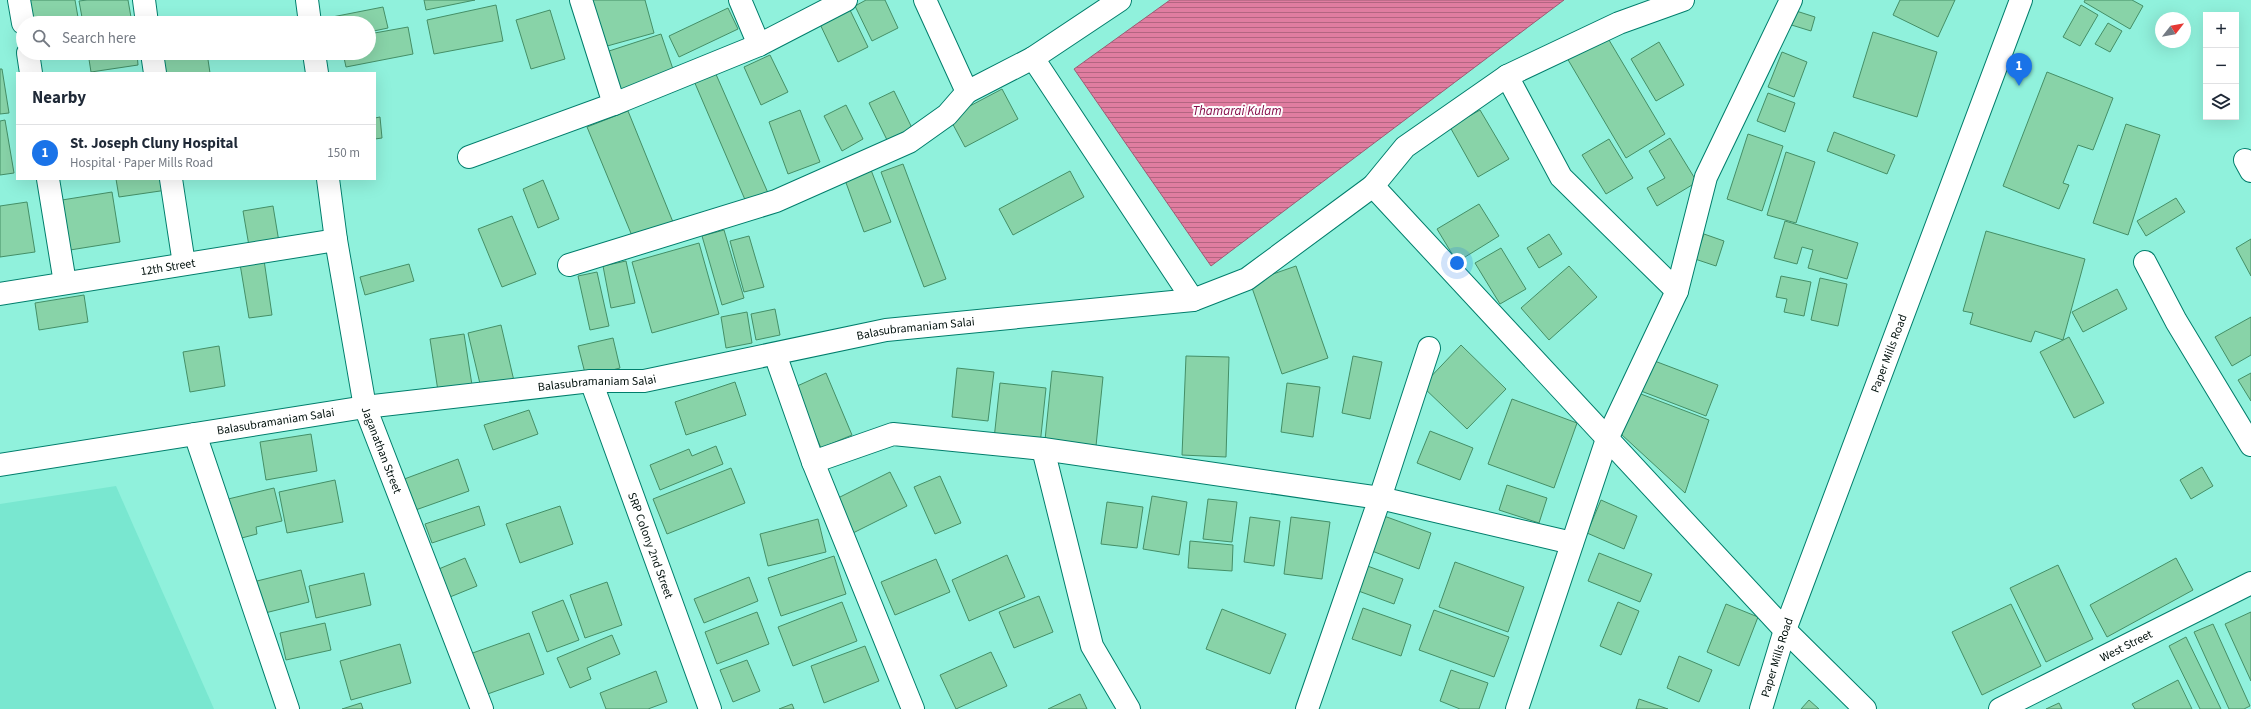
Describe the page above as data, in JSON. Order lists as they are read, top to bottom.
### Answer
{
  "streets": {
    "street": [
      "12th Street",
      "Balasubramaniam Salai",
      "Paper Mills Road",
      "Jaganathan Street",
      "SRP Colony 2nd Street",
      "West Street"
    ]
  },
  "crossings": [
    ["12th Street", "Jaganathan Street"],
    ["Balasubramaniam Salai", "Jaganathan Street"],
    ["Balasubramaniam Salai", "SRP Colony 2nd Street"]
  ],
  "water": ["Thamarai Kulam"],
  "north": "top right",
  "page": {
    "map_buttons": ["+", "−"],
    "search": "Search here",
    "pins": "1",
    "heading": "Nearby",
    "list": [
      {
        "mark": "1",
        "name": "St. Joseph Cluny Hospital",
        "note": "Hospital · Paper Mills Road",
        "value": "150 m"
      }
    ]
  }
}
